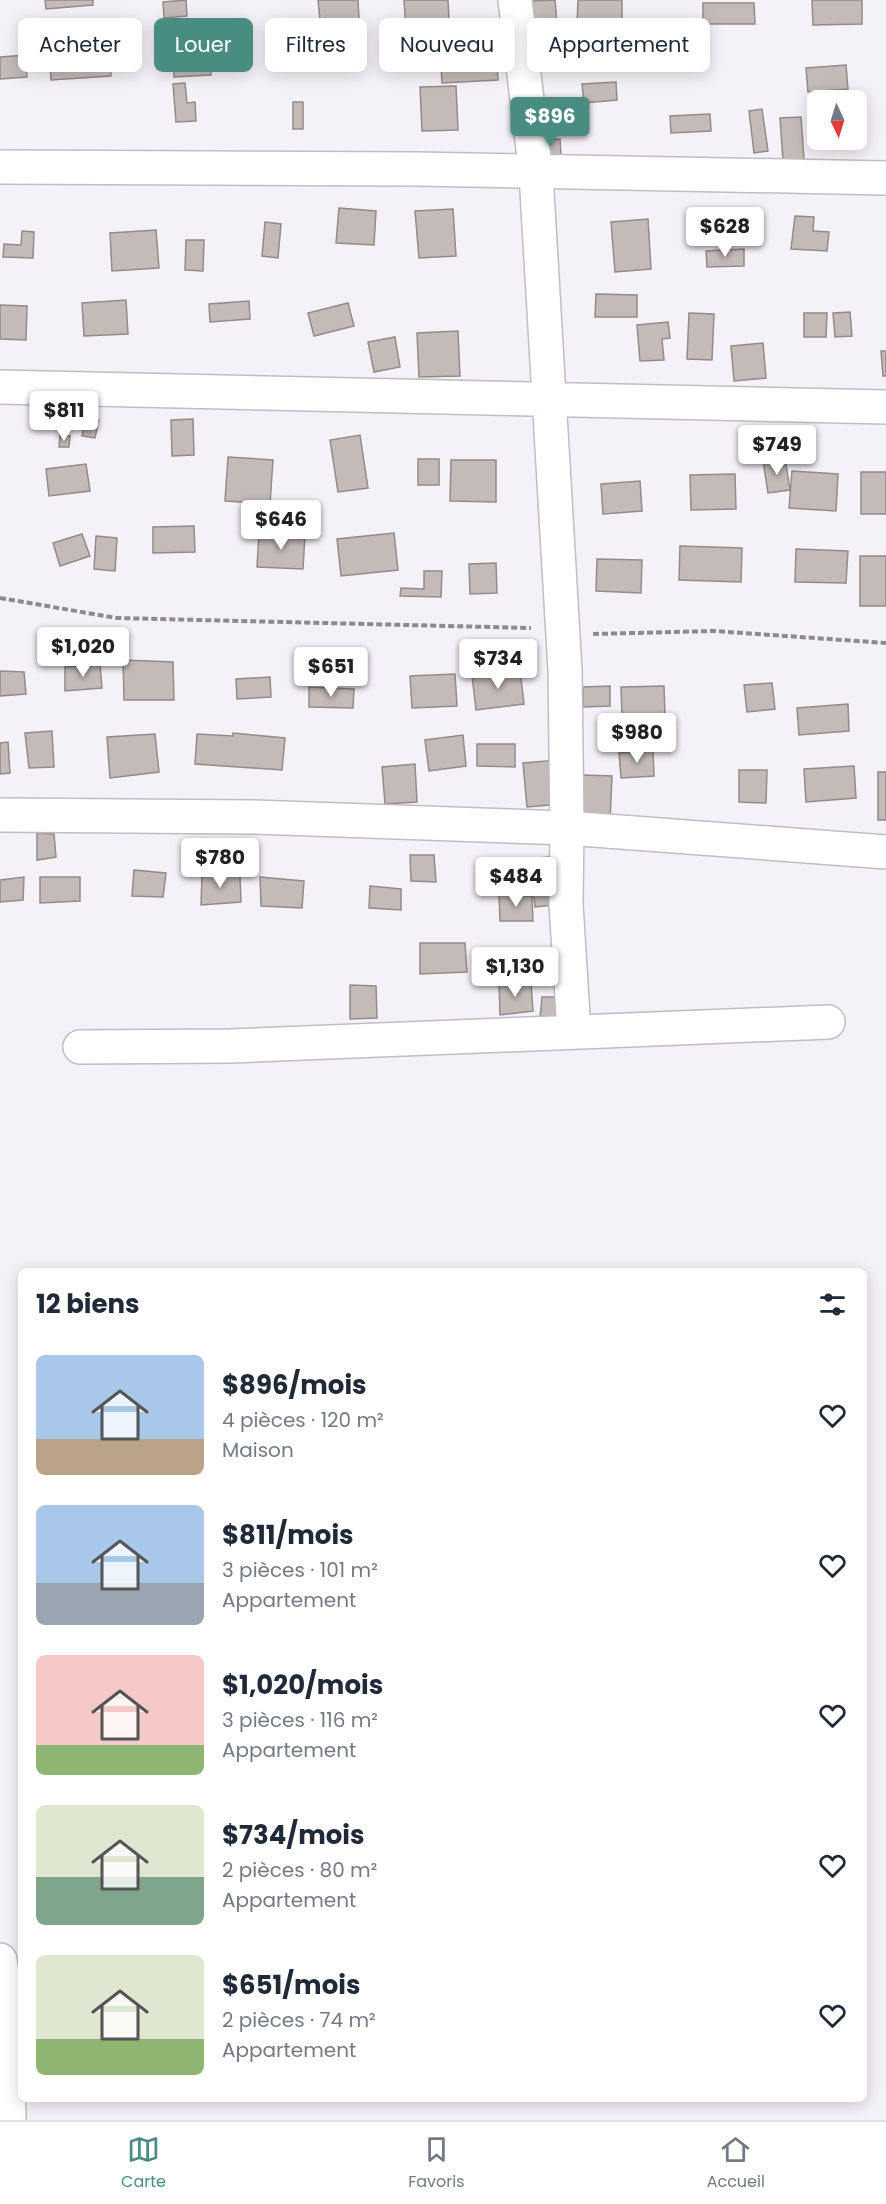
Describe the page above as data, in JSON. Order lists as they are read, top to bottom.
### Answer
{
  "north": "bottom",
  "page": {
    "chip": [
      "Acheter",
      "Louer",
      "Filtres",
      "Nouveau",
      "Appartement"
    ],
    "price": [
      "$896",
      "$628",
      "$811",
      "$749",
      "$646",
      "$1,020",
      "$734",
      "$651",
      "$980",
      "$780",
      "$484",
      "$1,130"
    ],
    "heading": "12 biens",
    "list": [
      {
        "name": "$896/mois",
        "note": "4 pièces · 120 m² · Maison"
      },
      {
        "name": "$811/mois",
        "note": "3 pièces · 101 m² · Appartement"
      },
      {
        "name": "$1,020/mois",
        "note": "3 pièces · 116 m² · Appartement"
      },
      {
        "name": "$734/mois",
        "note": "2 pièces · 80 m² · Appartement"
      },
      {
        "name": "$651/mois",
        "note": "2 pièces · 74 m² · Appartement"
      }
    ],
    "tabs": ["Carte", "Favoris", "Accueil"]
  }
}
